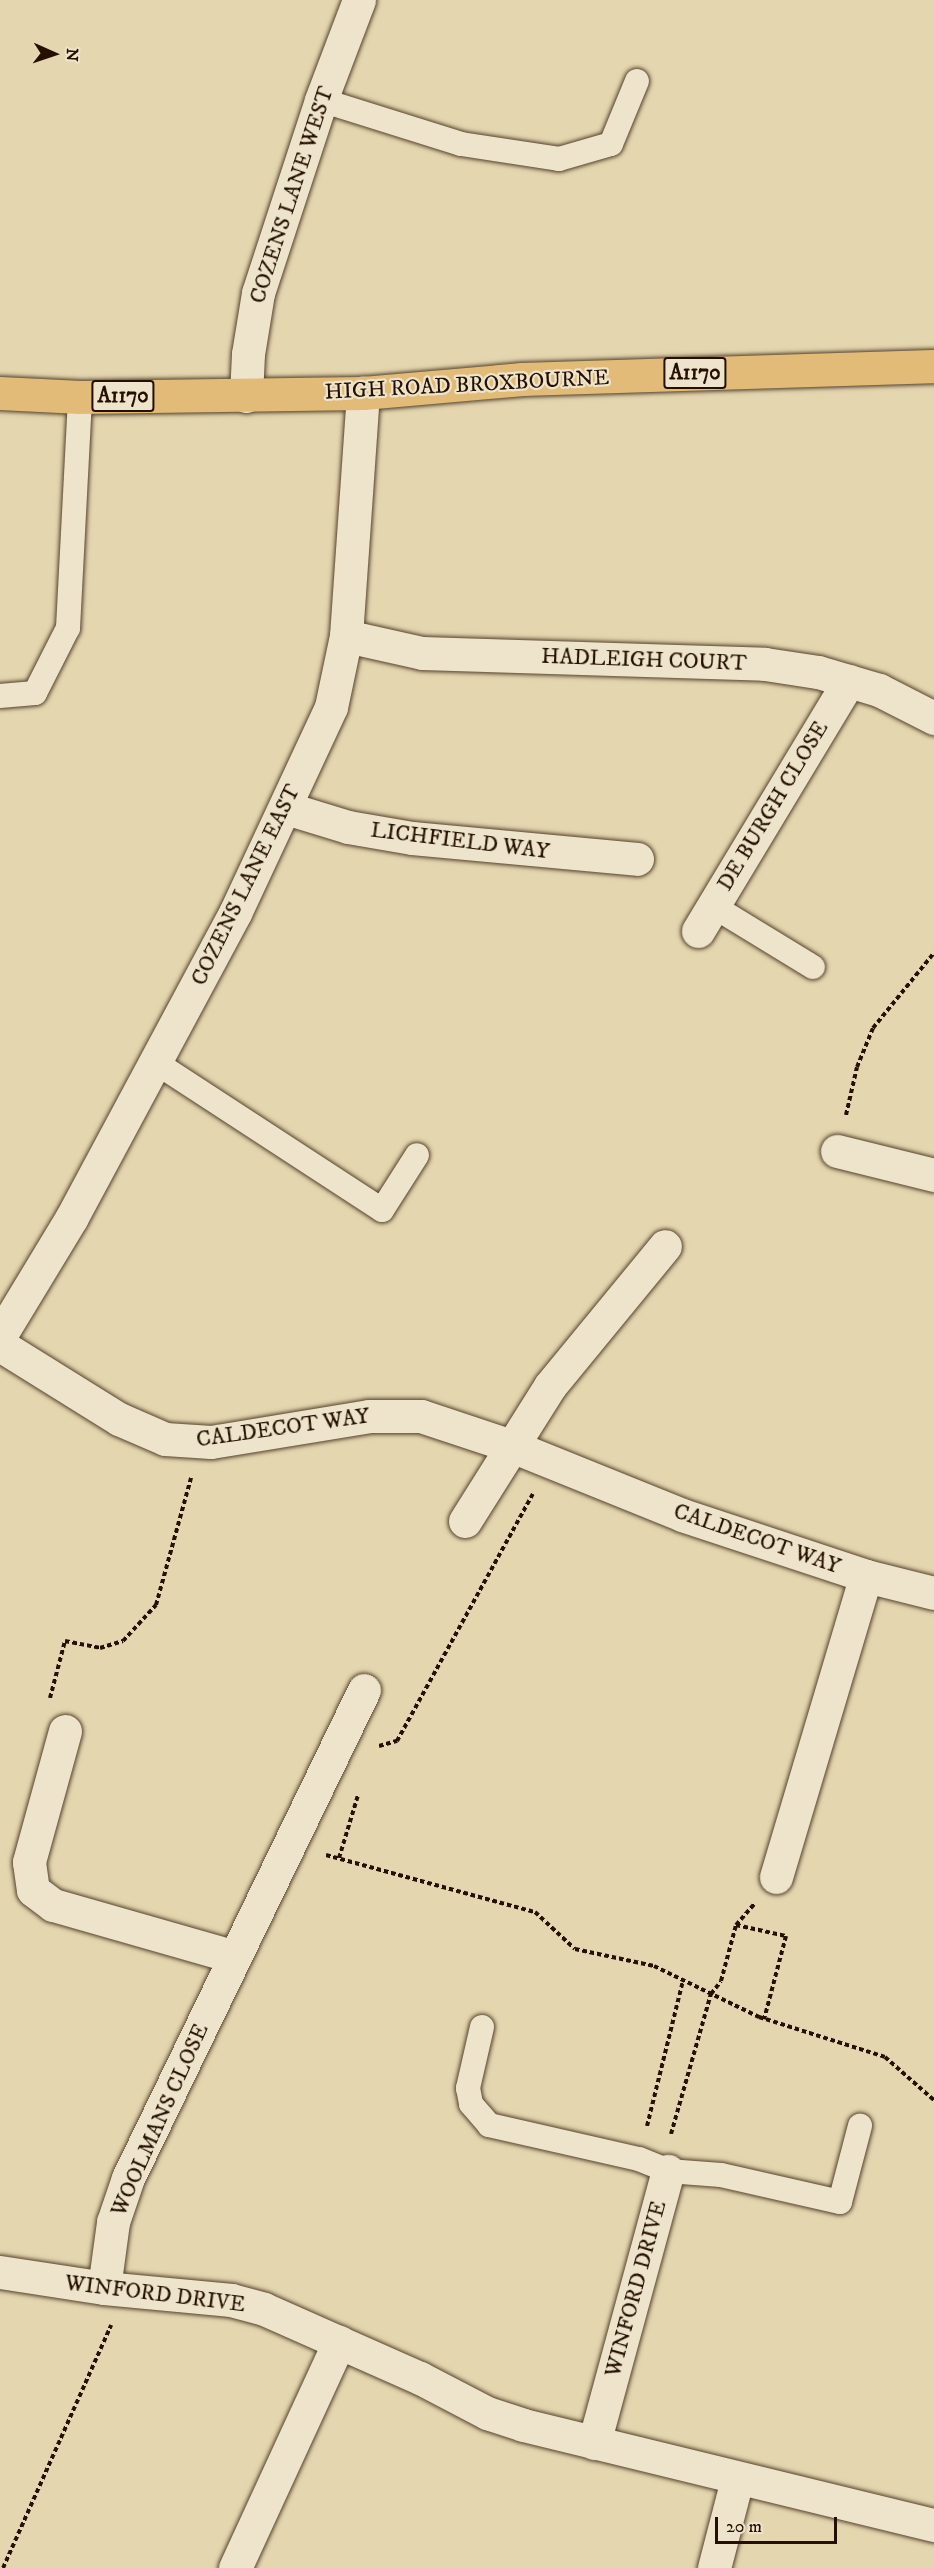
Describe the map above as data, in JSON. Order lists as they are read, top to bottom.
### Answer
{
  "streets": {
    "main road": ["A1170", "HIGH ROAD BROXBOURNE"],
    "street": [
      "COZENS LANE WEST",
      "HADLEIGH COURT",
      "DE BURGH CLOSE",
      "LICHFIELD WAY",
      "COZENS LANE EAST",
      "CALDECOT WAY",
      "WOOLMANS CLOSE",
      "WINFORD DRIVE"
    ]
  },
  "crossings": [
    ["COZENS LANE WEST", "HIGH ROAD BROXBOURNE"],
    ["HIGH ROAD BROXBOURNE", "COZENS LANE EAST"],
    ["HADLEIGH COURT", "DE BURGH CLOSE"],
    ["HADLEIGH COURT", "COZENS LANE EAST"],
    ["LICHFIELD WAY", "COZENS LANE EAST"],
    ["WOOLMANS CLOSE", "WINFORD DRIVE"]
  ],
  "scale_bar": "20 m",
  "north": "right"
}
